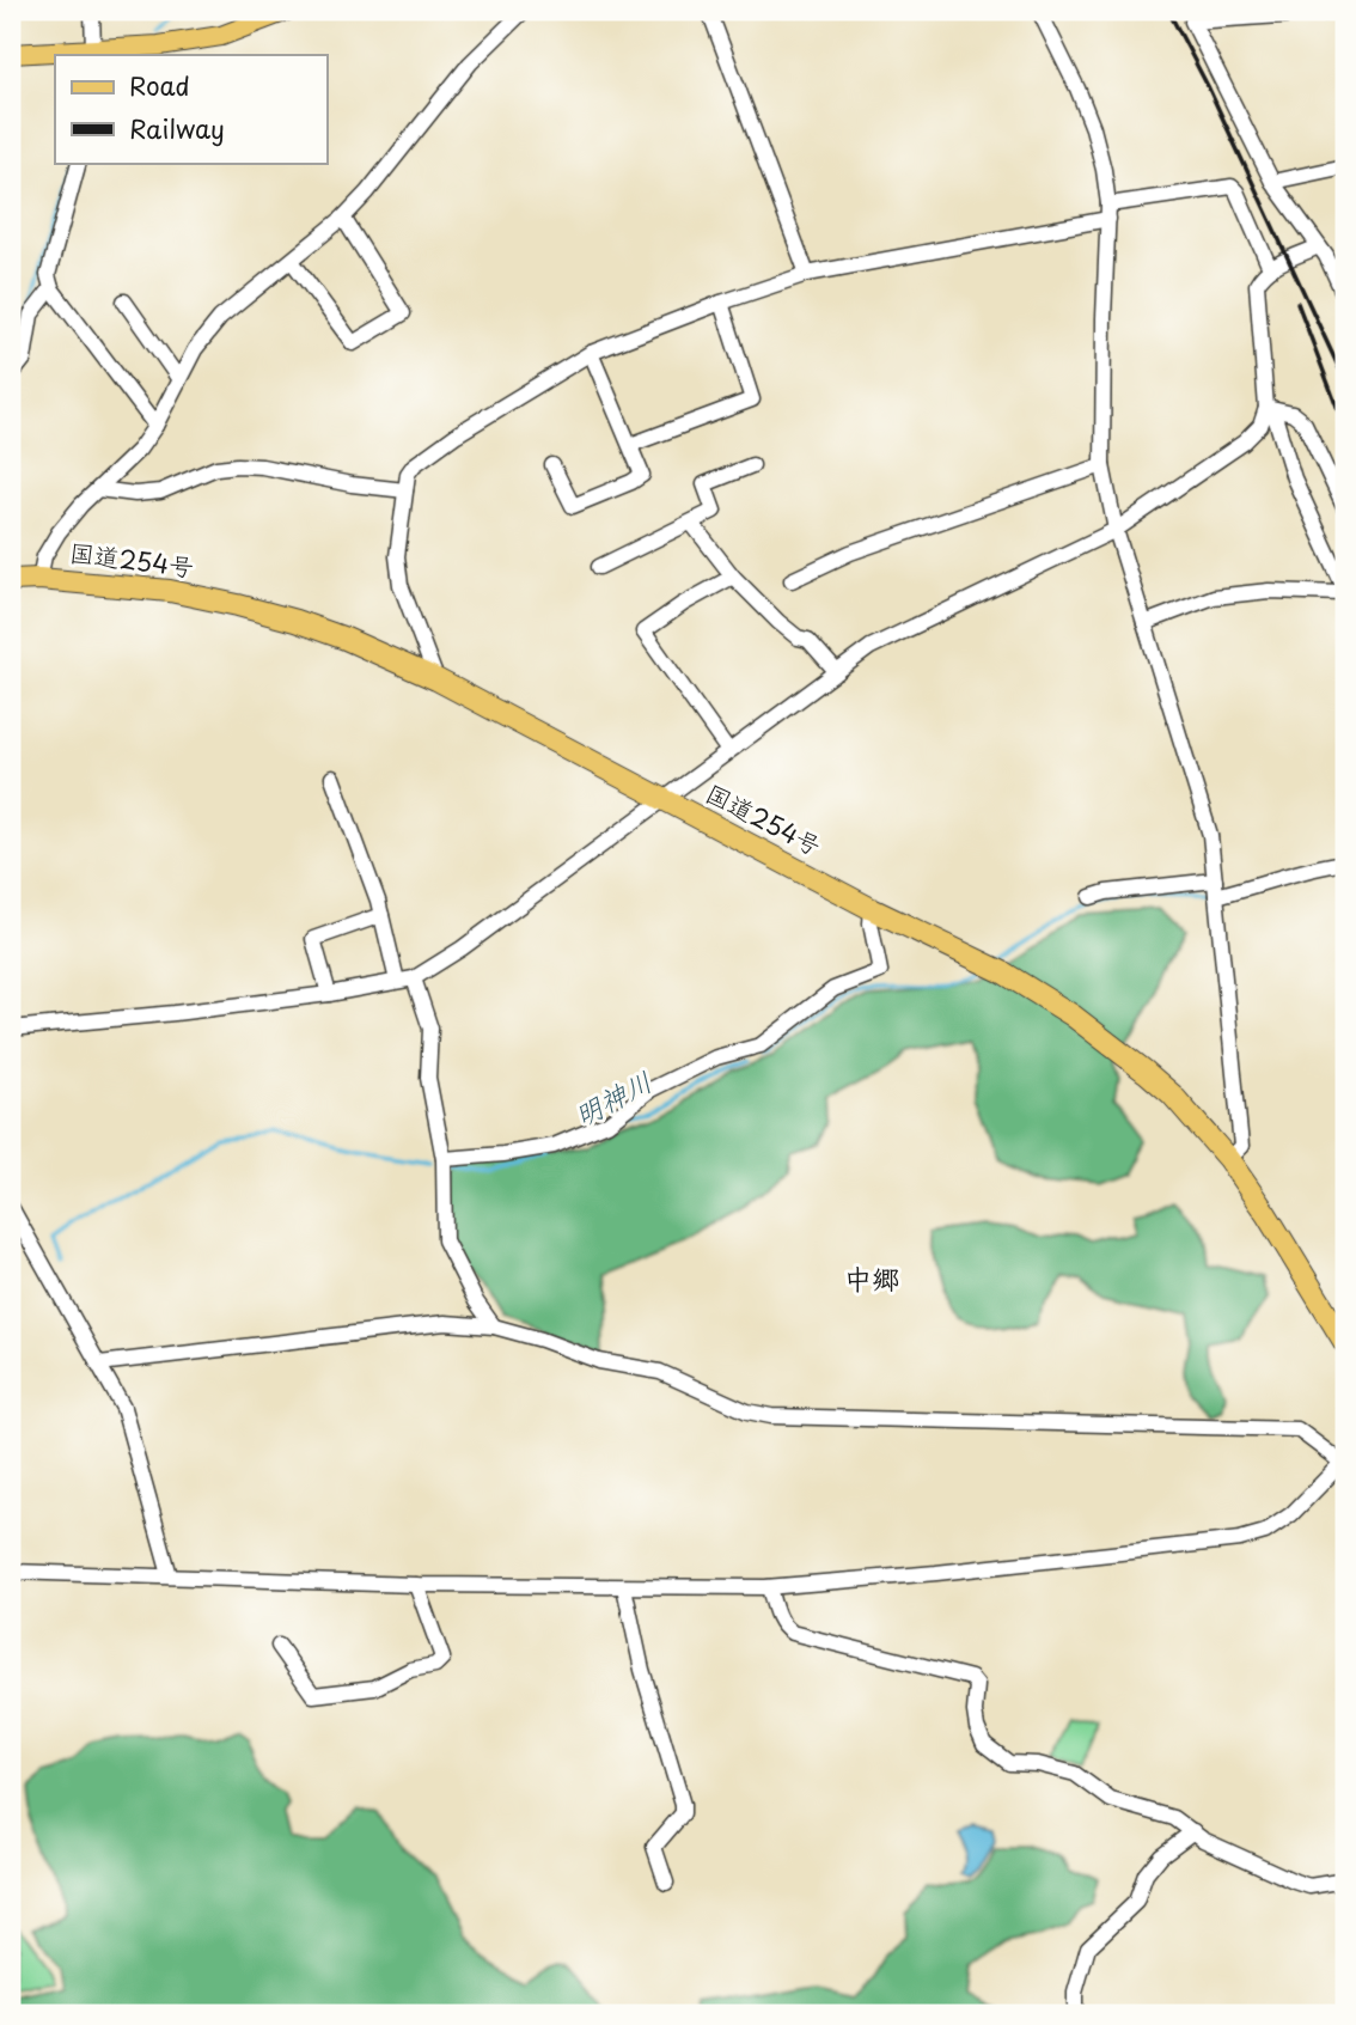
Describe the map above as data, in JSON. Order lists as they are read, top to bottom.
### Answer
{
  "streets": {
    "highway": ["国道254号"]
  },
  "districts": ["中郷"],
  "water": ["明神川"],
  "legend": ["Road", "Railway"]
}
